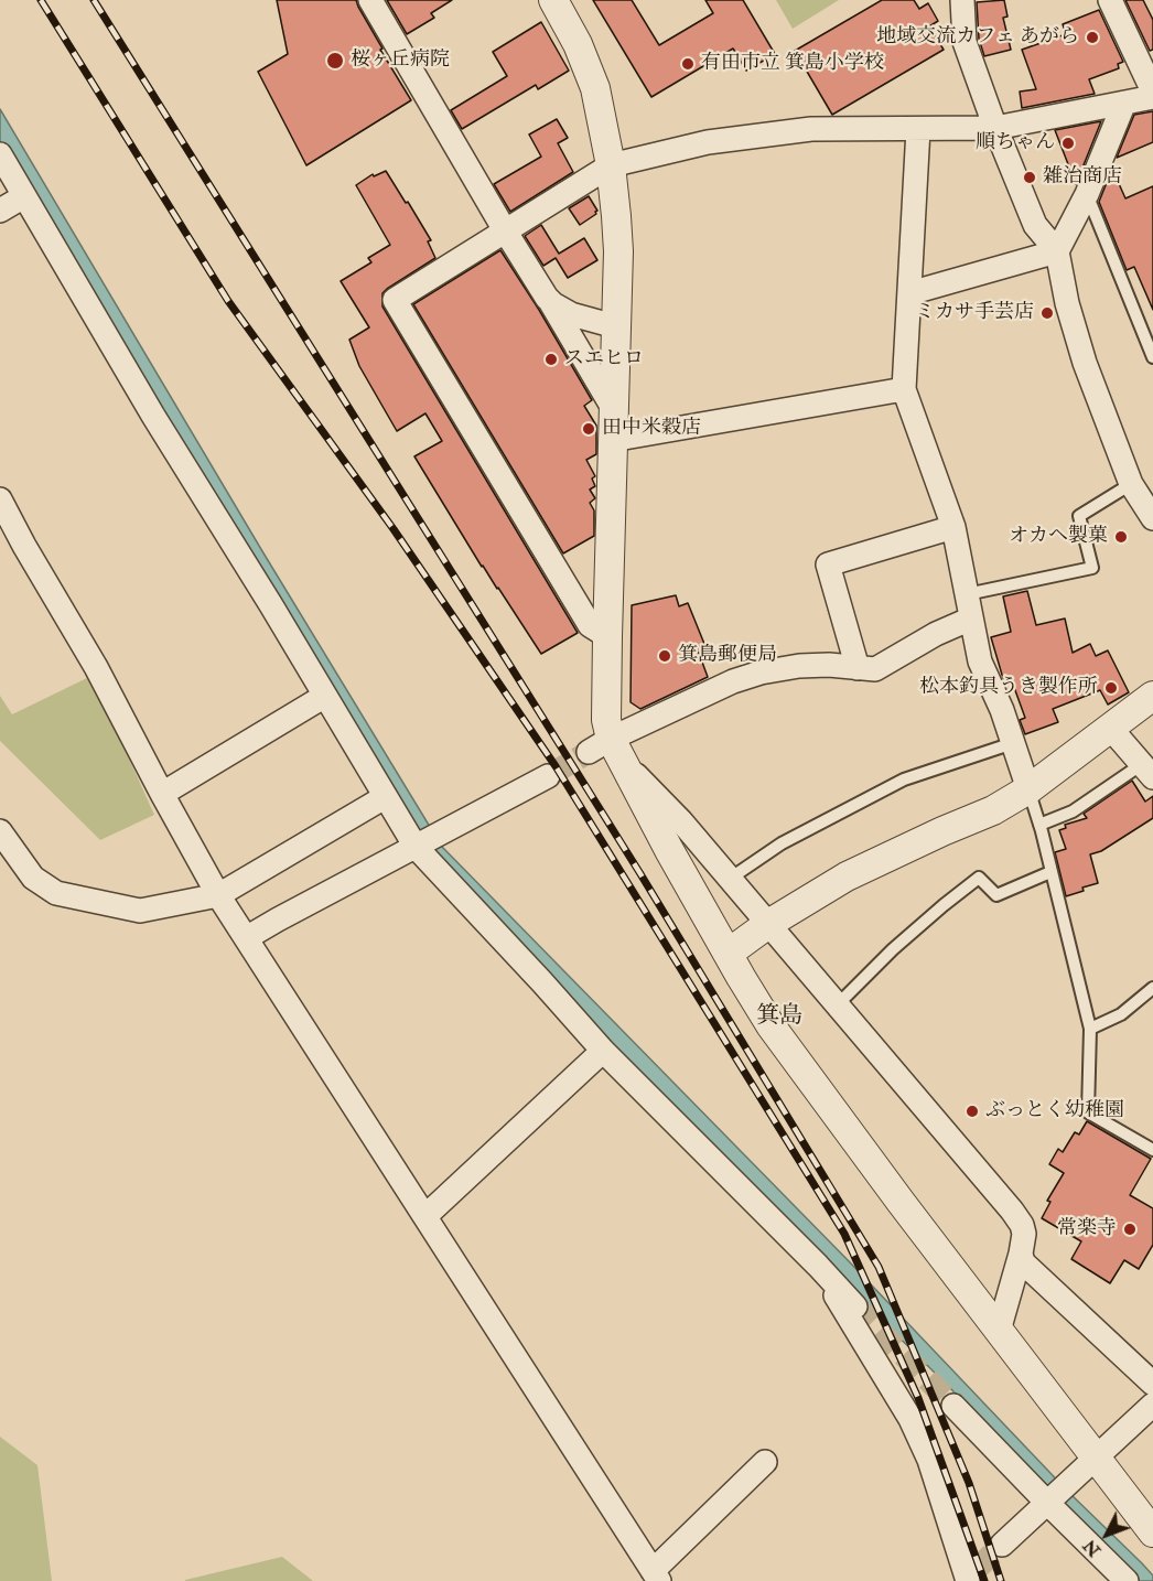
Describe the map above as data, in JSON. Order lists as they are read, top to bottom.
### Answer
{
  "districts": ["箕島"],
  "places": [
    "地域交流カフェ あがら",
    "桜ヶ丘病院",
    "有田市立 箕島小学校",
    "順ちゃん",
    "雑治商店",
    "ミカサ手芸店",
    "スエヒロ",
    "田中米穀店",
    "オカヘ製菓",
    "箕島郵便局",
    "松本釣具うき製作所",
    "ぶっとく幼稚園",
    "常楽寺"
  ],
  "north": "bottom left"
}
